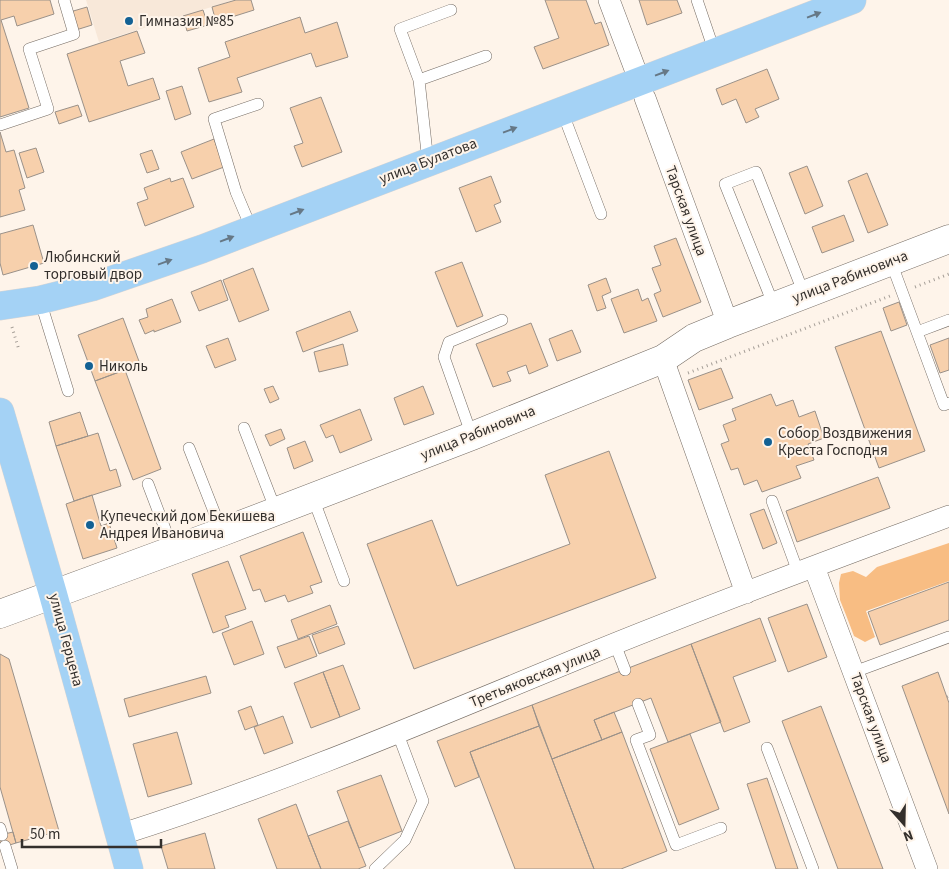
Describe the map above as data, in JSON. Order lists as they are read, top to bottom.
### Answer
{
  "streets": {
    "main road": ["улица Булатова", "улица Герцена"],
    "street": ["Тарская улица", "улица Рабиновича", "Третьяковская улица"]
  },
  "crossings": [
    ["Тарская улица", "улица Рабиновича"],
    ["Тарская улица", "Третьяковская улица"],
    ["улица Рабиновича", "улица Герцена"],
    ["улица Герцена", "Третьяковская улица"]
  ],
  "one_way": ["улица Булатова"],
  "places": [
    "Гимназия №85",
    "Любинский торговый двор",
    "Николь",
    "Собор Воздвижения Креста Господня",
    "Купеческий дом Бекишева Андрея Ивановича"
  ],
  "scale_bar": "50 m",
  "north": "bottom"
}
